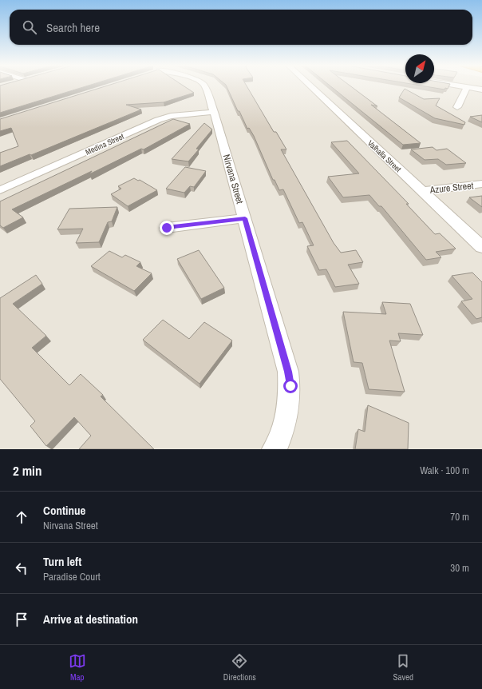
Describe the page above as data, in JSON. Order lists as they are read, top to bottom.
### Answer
{
  "streets": {
    "street": [
      "Medina Street",
      "Valhalla Street",
      "Nirvana Street",
      "Azure Street"
    ]
  },
  "crossings": [
    ["Medina Street", "Nirvana Street"],
    ["Valhalla Street", "Azure Street"]
  ],
  "north": "top right",
  "page": {
    "search": "Search here",
    "heading": ["2 min", "Walk · 100 m"],
    "list": [
      ["Continue", "Nirvana Street", "70 m"],
      ["Turn left", "Paradise Court", "30 m"],
      "Arrive at destination"
    ],
    "nav": ["Map", "Directions", "Saved"]
  }
}
